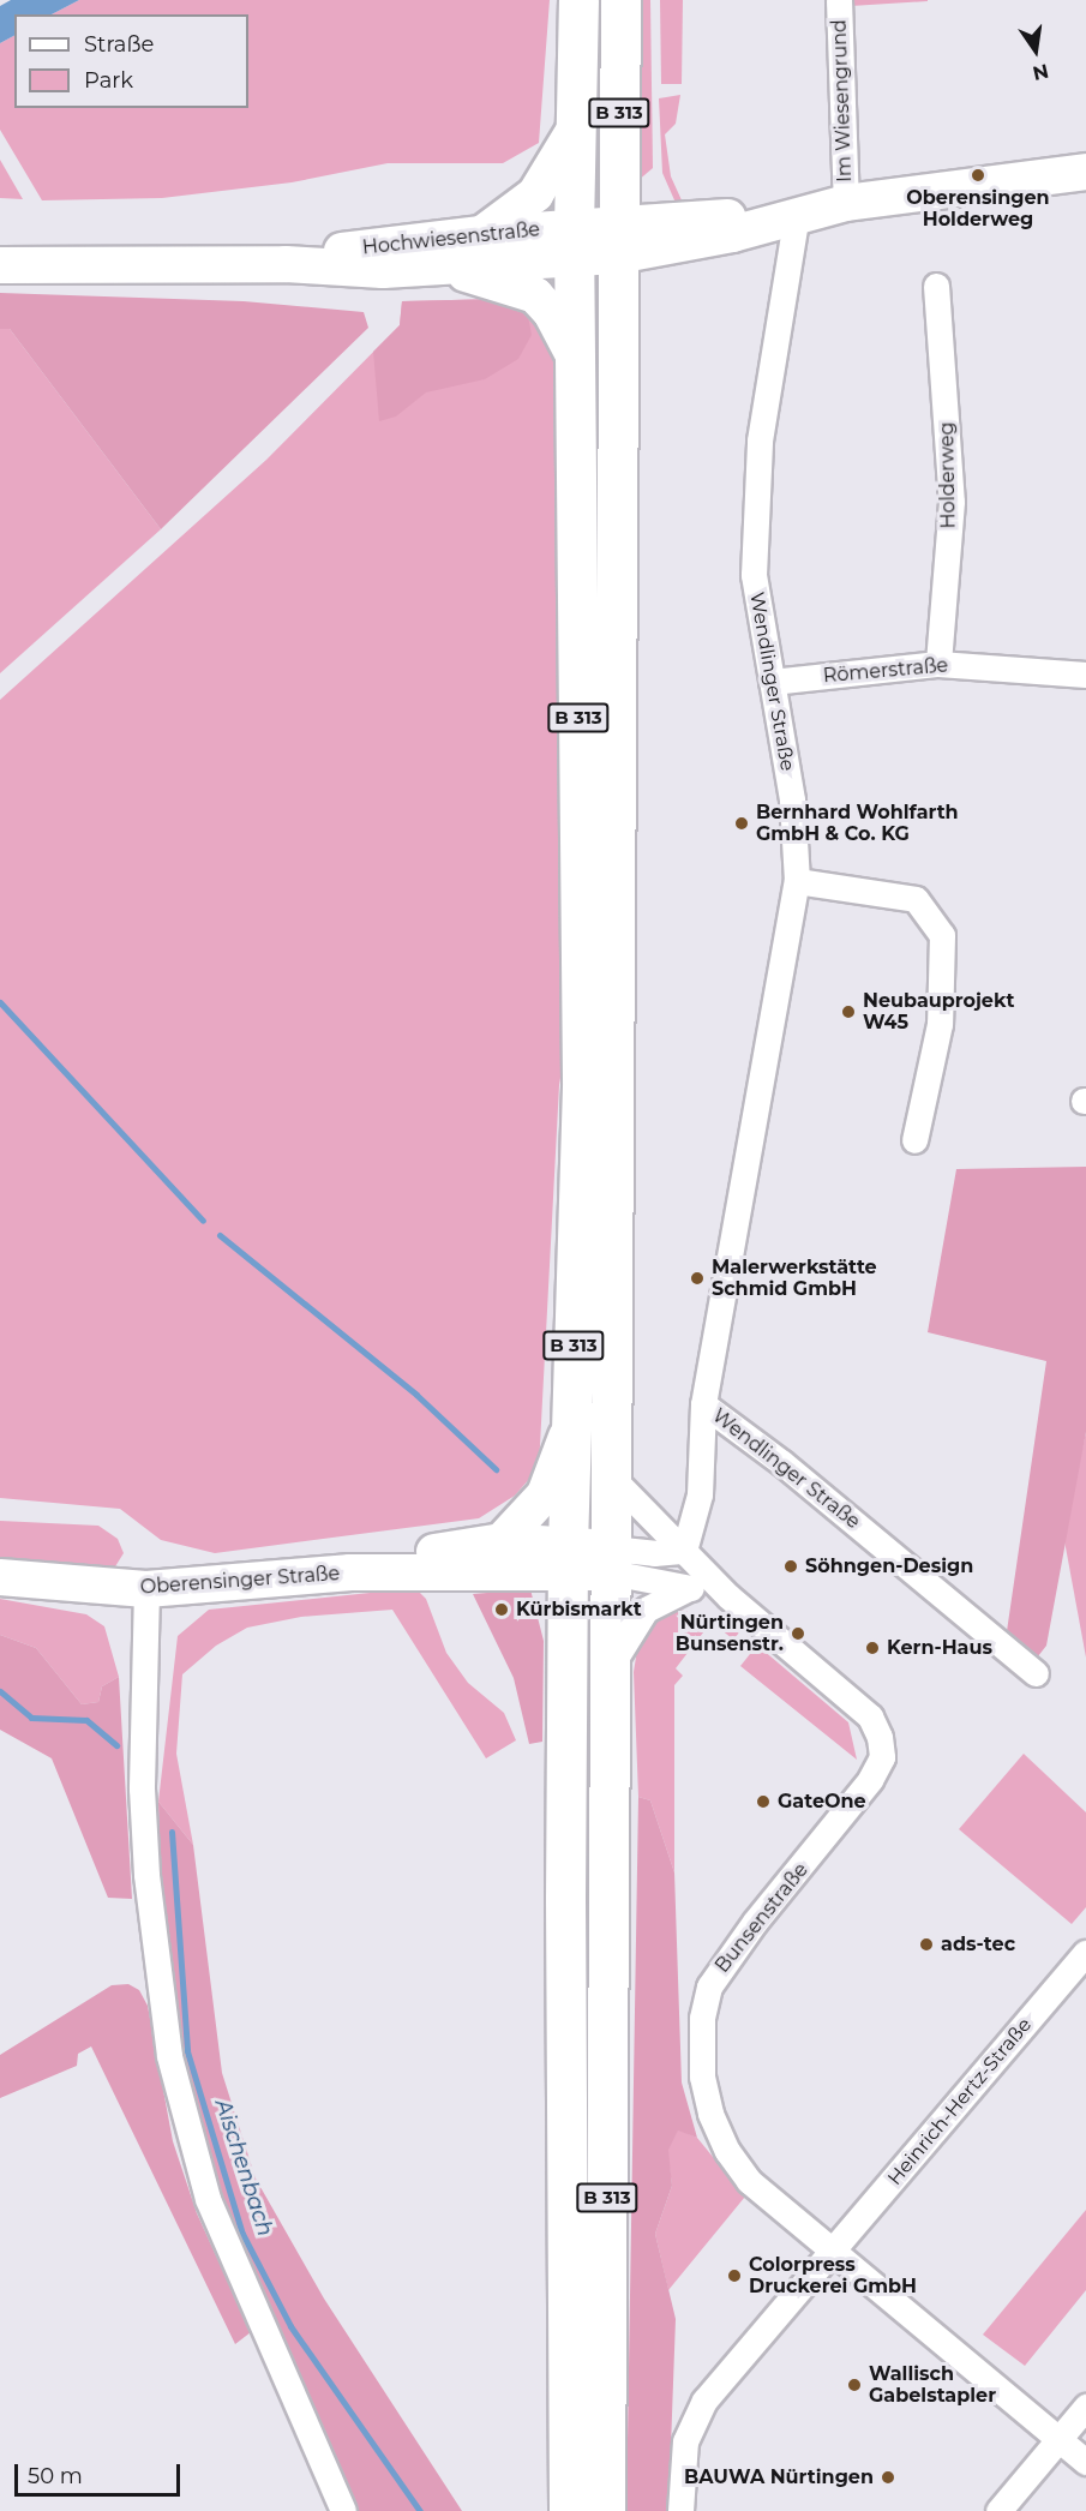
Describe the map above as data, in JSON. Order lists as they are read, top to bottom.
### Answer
{
  "streets": {
    "main road": ["B 313"],
    "street": [
      "Im Wiesengrund",
      "Hochwiesenstraße",
      "Holderweg",
      "Römerstraße",
      "Wendlinger Straße",
      "Oberensinger Straße",
      "Bunsenstraße",
      "Heinrich-Hertz-Straße"
    ]
  },
  "crossings": [
    ["B 313", "Hochwiesenstraße"],
    ["B 313", "Oberensinger Straße"],
    ["B 313", "Bunsenstraße"],
    ["Holderweg", "Römerstraße"],
    ["Römerstraße", "Wendlinger Straße"],
    ["Wendlinger Straße", "Bunsenstraße"],
    ["Bunsenstraße", "Heinrich-Hertz-Straße"]
  ],
  "water": ["Aischenbach"],
  "places": [
    "Oberensingen Holderweg",
    "Bernhard Wohlfarth GmbH & Co. KG",
    "Neubauprojekt W45",
    "Malerwerkstätte Schmid GmbH",
    "Söhngen-Design",
    "Kürbismarkt",
    "Nürtingen Bunsenstr.",
    "Kern-Haus",
    "GateOne",
    "ads-tec",
    "Colorpress Druckerei GmbH",
    "Wallisch Gabelstapler",
    "BAUWA Nürtingen"
  ],
  "legend": ["Straße", "Park"],
  "scale_bar": "50 m",
  "north": "bottom"
}
